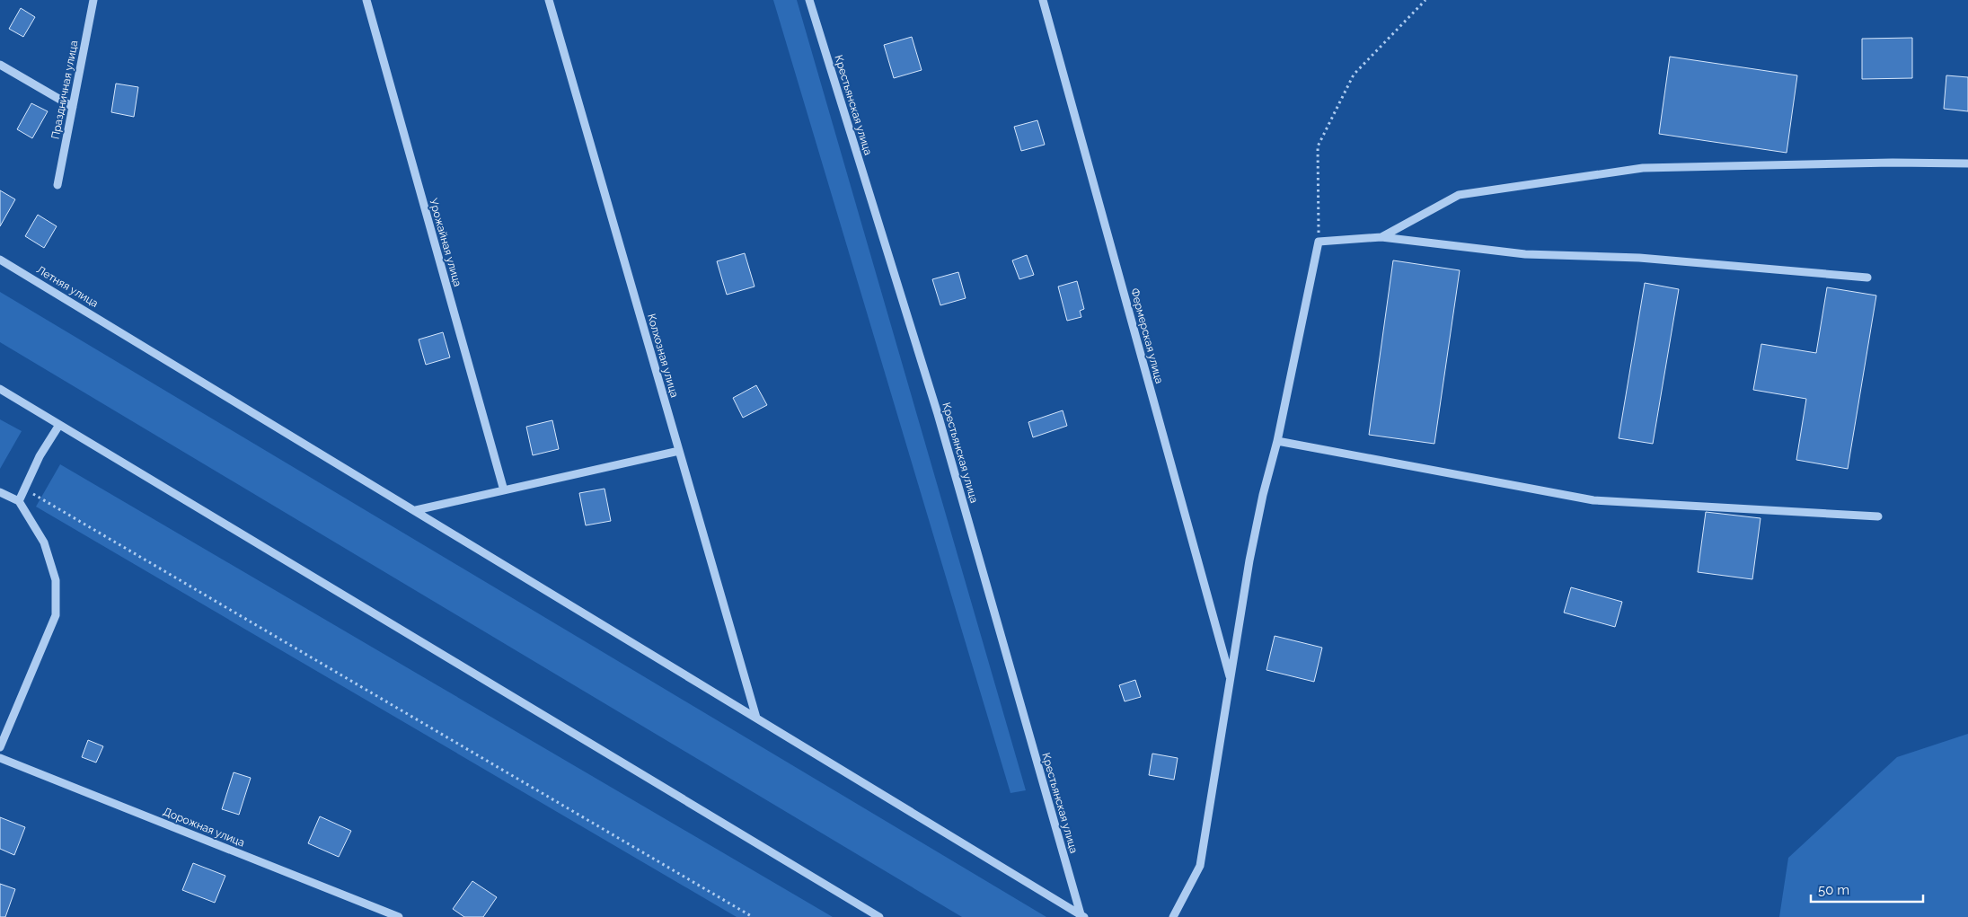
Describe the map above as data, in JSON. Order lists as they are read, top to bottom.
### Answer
{
  "streets": {
    "street": [
      "Праздничная улица",
      "Крестьянская улица",
      "Урожайная улица",
      "Летняя улица",
      "Фермерская улица",
      "Колхозная улица",
      "Дорожная улица"
    ]
  },
  "crossings": [
    ["Крестьянская улица", "Летняя улица"],
    ["Летняя улица", "Колхозная улица"]
  ],
  "scale_bar": "50 m"
}
